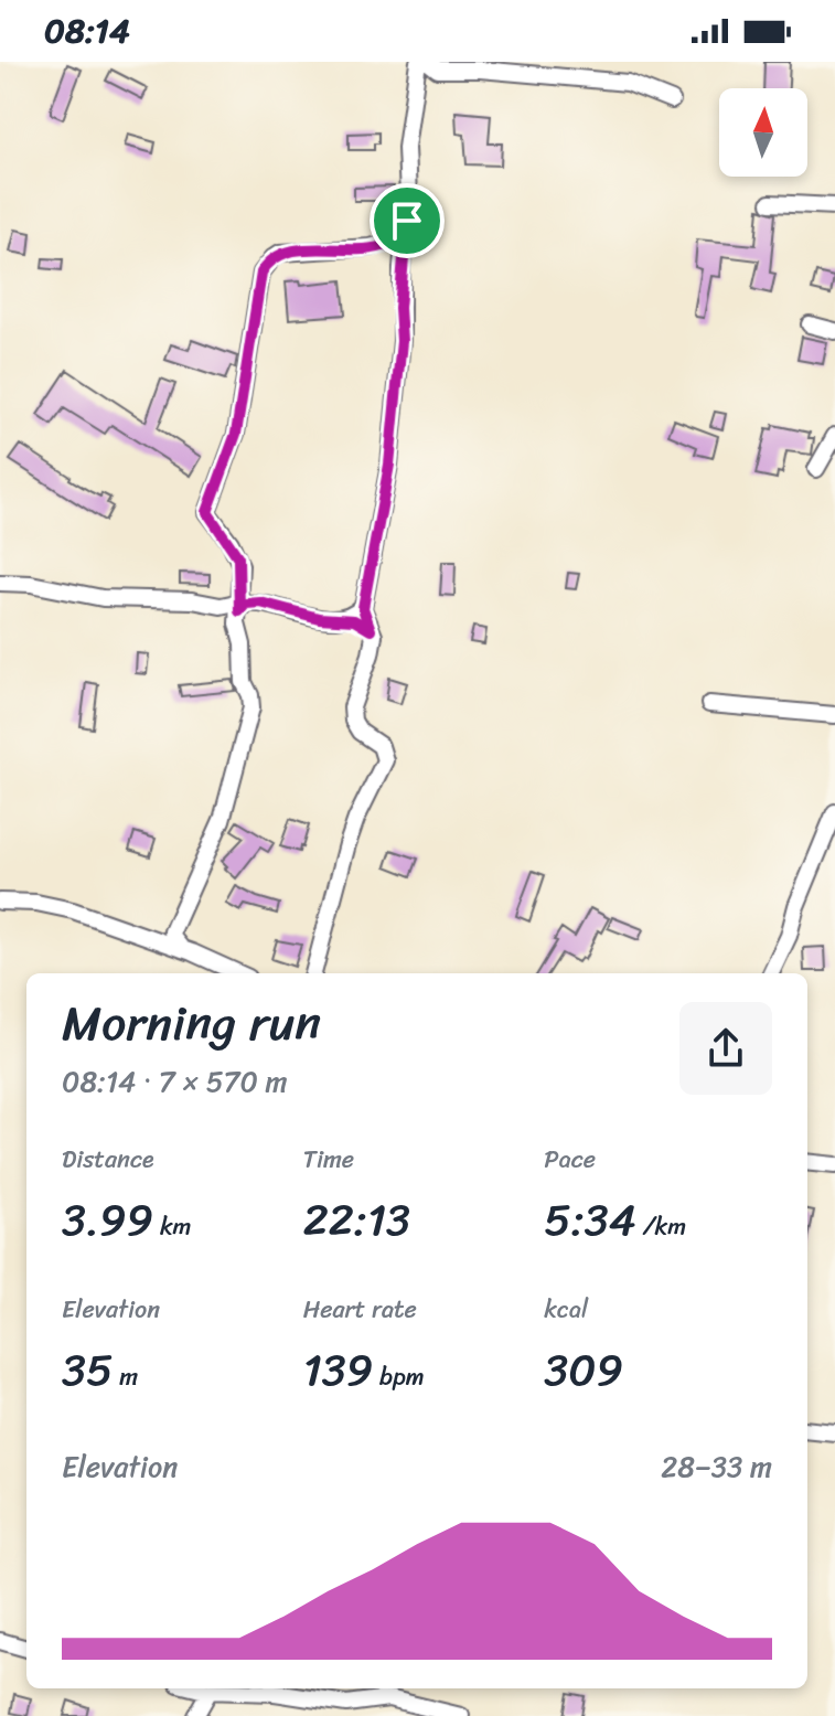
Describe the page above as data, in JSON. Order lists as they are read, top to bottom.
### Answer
{
  "north": "top",
  "page": {
    "status": "08:14",
    "heading": ["Morning run", "08:14 · 7 × 570 m"],
    "stats": [
      ["Distance", "3.99 km"],
      ["Time", "22:13"],
      ["Pace", "5:34 /km"],
      ["Elevation", "35 m"],
      ["Heart rate", "139 bpm"],
      ["kcal", "309"]
    ],
    "chart": ["Elevation", "28–33 m"]
  }
}
